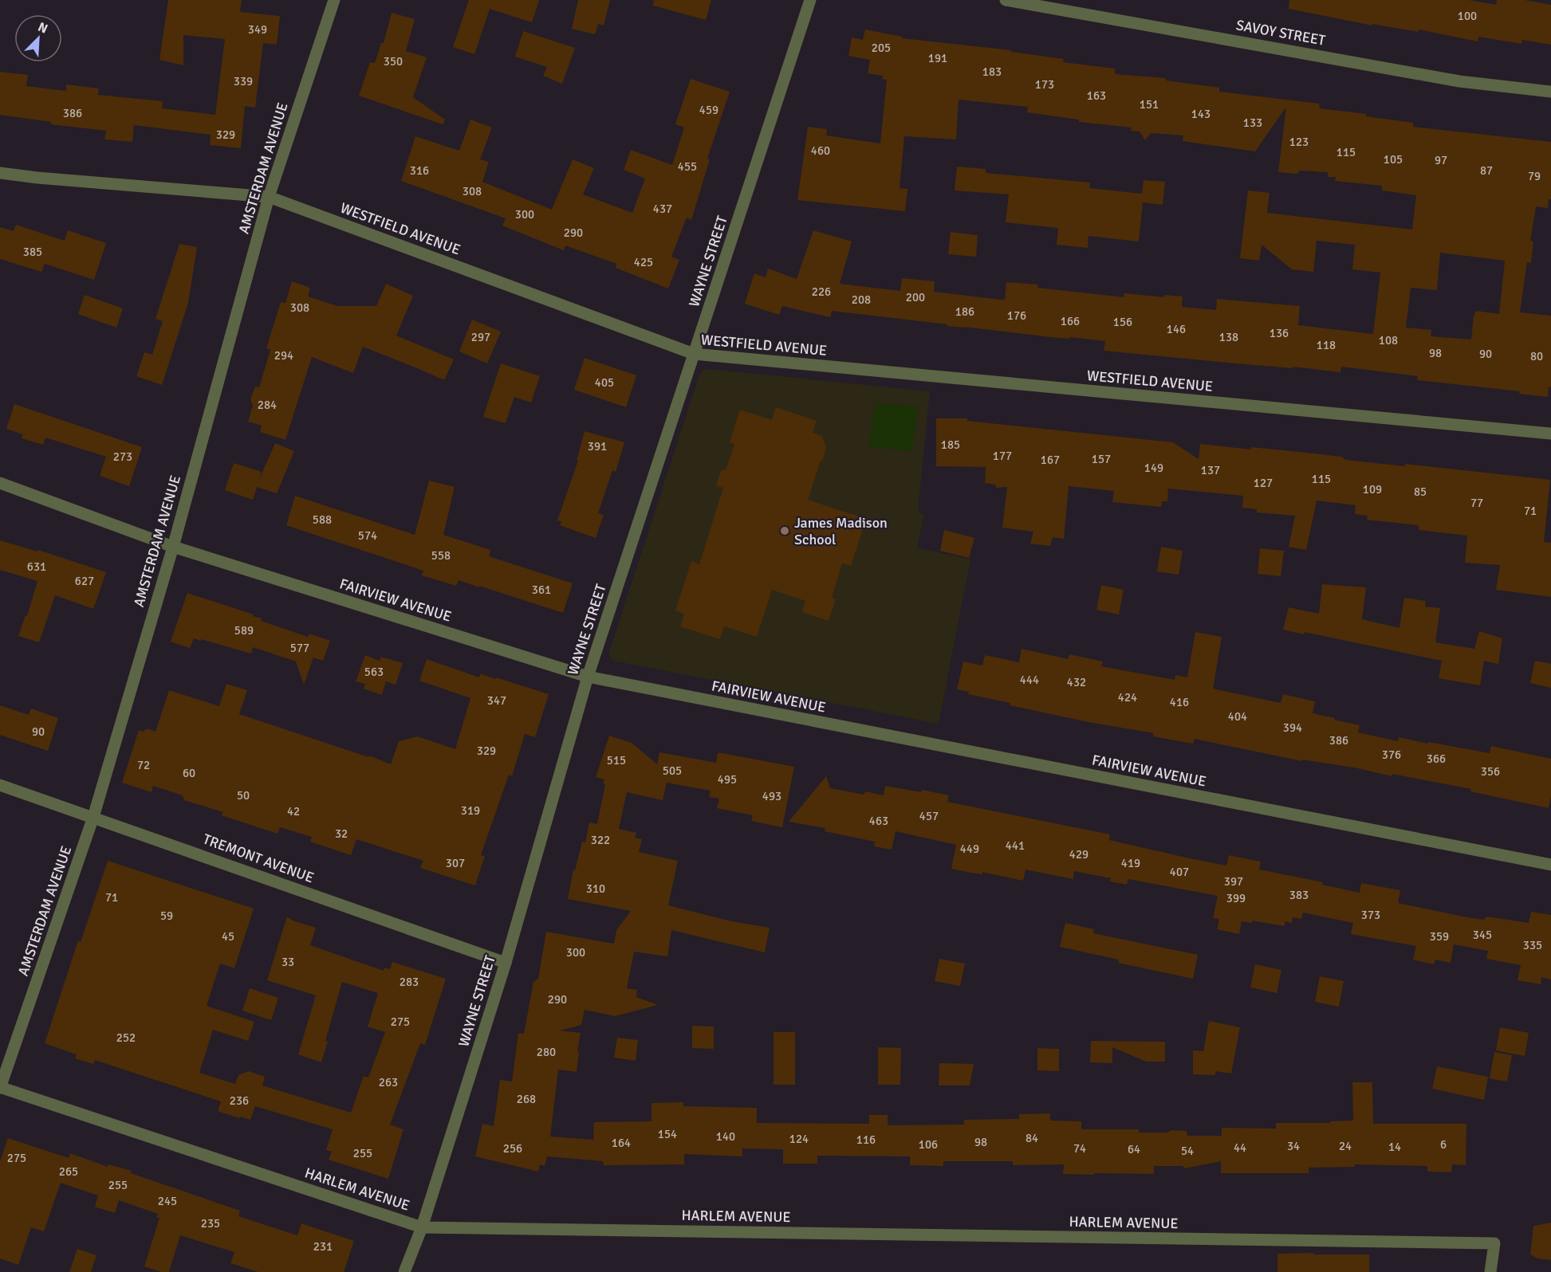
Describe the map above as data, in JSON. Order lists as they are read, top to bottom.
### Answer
{
  "streets": {
    "street": [
      "SAVOY STREET",
      "AMSTERDAM AVENUE",
      "WESTFIELD AVENUE",
      "WAYNE STREET",
      "FAIRVIEW AVENUE",
      "TREMONT AVENUE",
      "HARLEM AVENUE"
    ]
  },
  "crossings": [
    ["AMSTERDAM AVENUE", "WESTFIELD AVENUE"],
    ["AMSTERDAM AVENUE", "FAIRVIEW AVENUE"],
    ["AMSTERDAM AVENUE", "TREMONT AVENUE"],
    ["AMSTERDAM AVENUE", "HARLEM AVENUE"],
    ["WESTFIELD AVENUE", "WAYNE STREET"],
    ["WAYNE STREET", "FAIRVIEW AVENUE"],
    ["WAYNE STREET", "TREMONT AVENUE"],
    ["WAYNE STREET", "HARLEM AVENUE"]
  ],
  "places": ["James Madison School"],
  "house_numbers": [
    "100",
    "349",
    "205",
    "191",
    "350",
    "183",
    "339",
    "173",
    "163",
    "151",
    "459",
    "386",
    "143",
    "133",
    "329",
    "123",
    "460",
    "115",
    "105",
    "97",
    "455",
    "316",
    "87",
    "79",
    "308",
    "437",
    "300",
    "290",
    "385",
    "425",
    "226",
    "200",
    "208",
    "308",
    "186",
    "176",
    "166",
    "156",
    "146",
    "136",
    "297",
    "138",
    "108",
    "118",
    "98",
    "90",
    "294",
    "80",
    "405",
    "284",
    "185",
    "391",
    "177",
    "273",
    "157",
    "167",
    "149",
    "137",
    "115",
    "127",
    "109",
    "85",
    "77",
    "71",
    "588",
    "574",
    "558",
    "631",
    "627",
    "361",
    "589",
    "577",
    "563",
    "444",
    "432",
    "424",
    "347",
    "416",
    "404",
    "394",
    "90",
    "386",
    "329",
    "376",
    "366",
    "515",
    "72",
    "505",
    "356",
    "60",
    "495",
    "50",
    "493",
    "319",
    "42",
    "457",
    "463",
    "32",
    "322",
    "441",
    "449",
    "429",
    "307",
    "419",
    "407",
    "397",
    "310",
    "383",
    "71",
    "399",
    "373",
    "59",
    "345",
    "45",
    "359",
    "335",
    "300",
    "33",
    "283",
    "290",
    "275",
    "252",
    "280",
    "263",
    "268",
    "236",
    "154",
    "140",
    "84",
    "124",
    "116",
    "98",
    "164",
    "106",
    "6",
    "34",
    "24",
    "14",
    "44",
    "256",
    "74",
    "64",
    "54",
    "255",
    "275",
    "265",
    "255",
    "245",
    "235",
    "231"
  ],
  "north": "top right"
}
